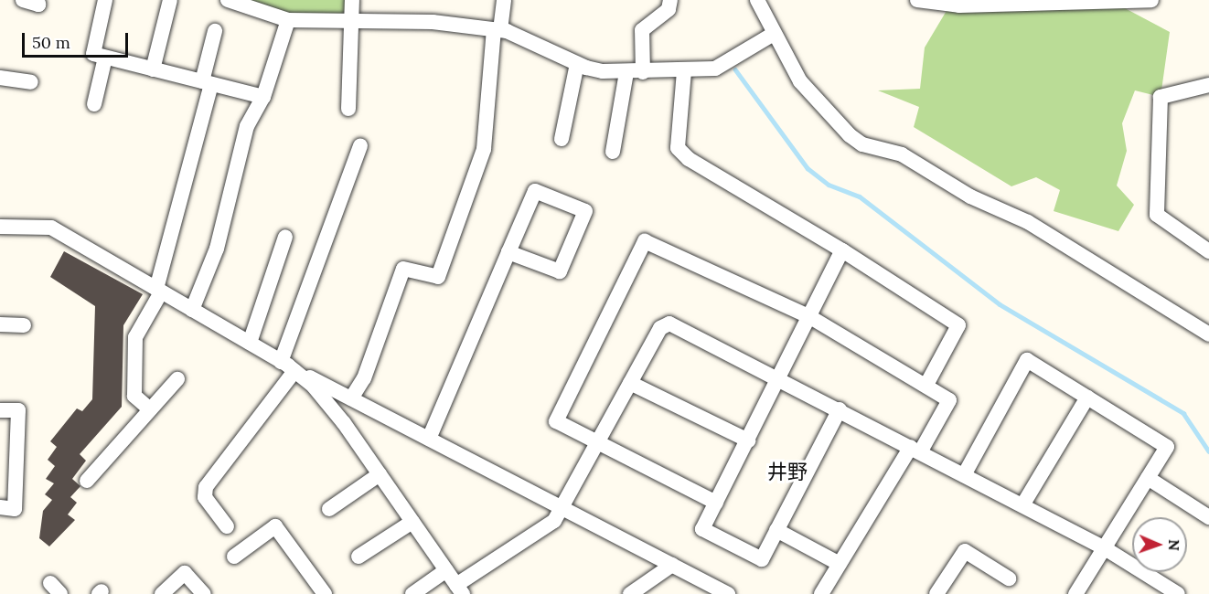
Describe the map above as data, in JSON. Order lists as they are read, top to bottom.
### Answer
{
  "districts": ["井野"],
  "scale_bar": "50 m",
  "north": "right"
}
